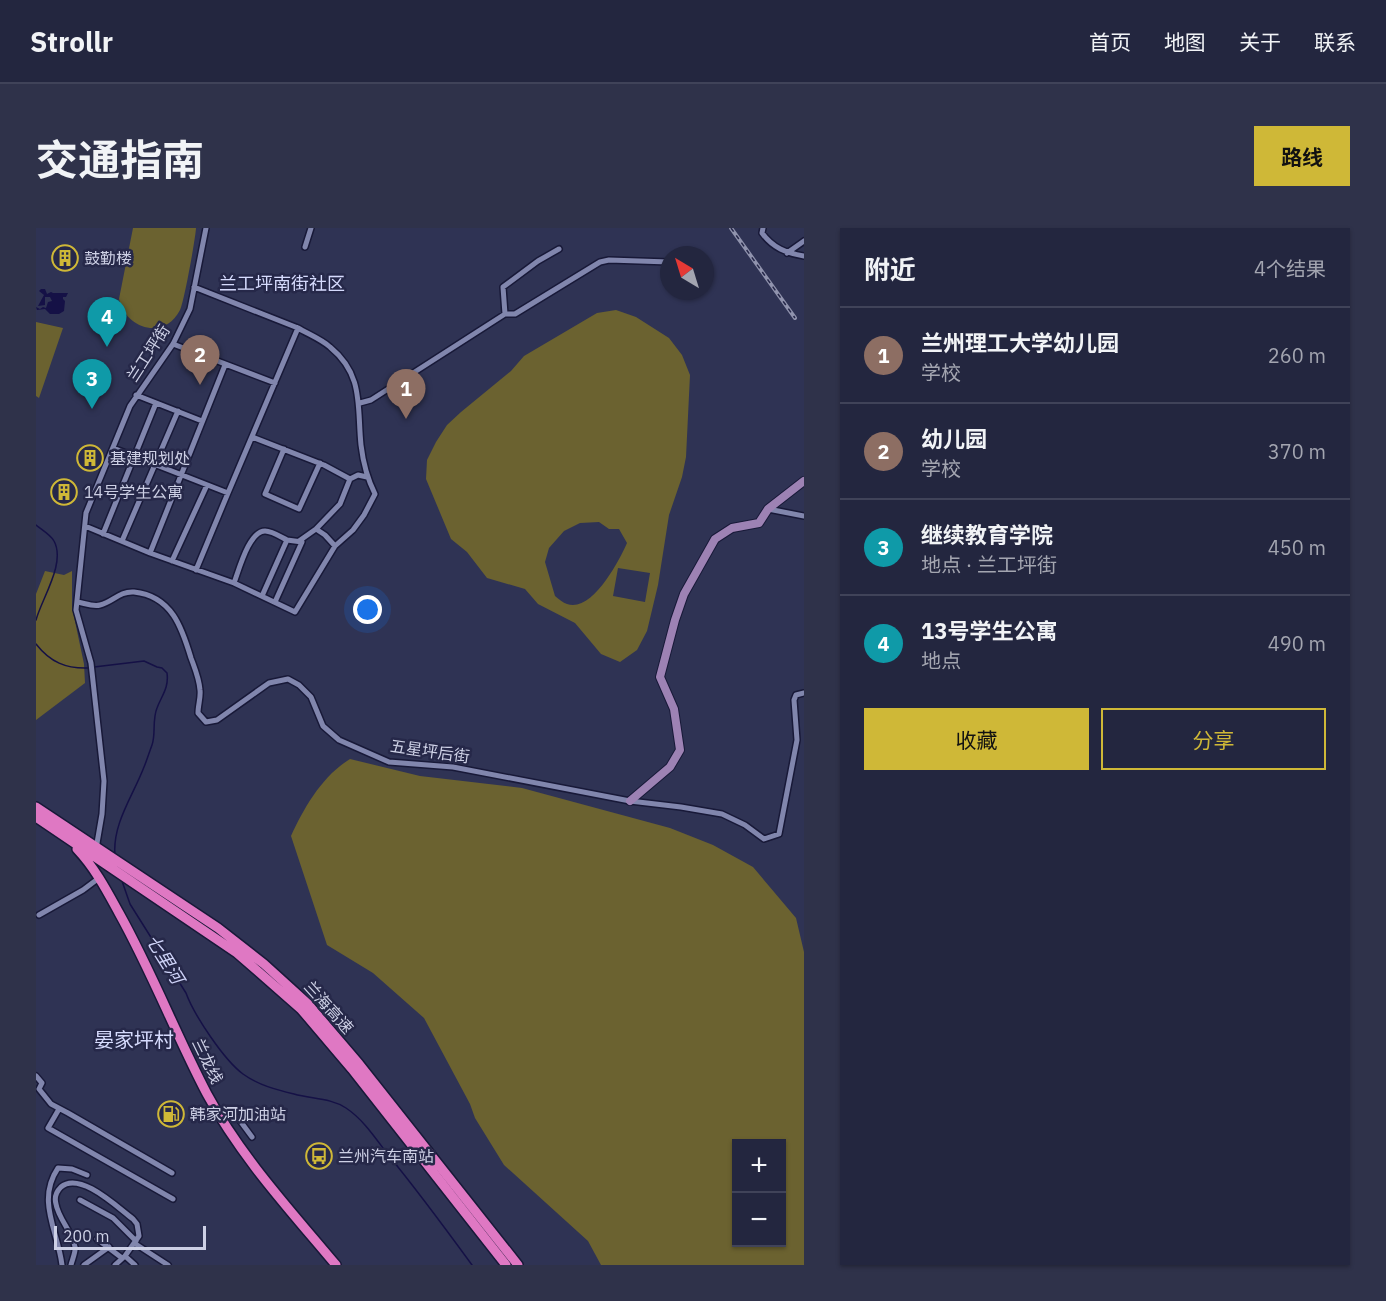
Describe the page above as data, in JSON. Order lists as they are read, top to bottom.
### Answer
{
  "streets": {
    "highway": ["兰海高速", "兰龙线"],
    "street": ["兰工坪街", "五星坪后街"]
  },
  "crossings": [
    ["兰工坪街", "五星坪后街"],
    ["兰工坪街", "兰海高速"],
    ["兰工坪街", "兰龙线"],
    ["兰海高速", "兰龙线"]
  ],
  "districts": ["兰工坪南街社区", "晏家坪村"],
  "water": ["七里河"],
  "places": {
    "building": ["鼓勤楼", "基建规划处", "14号学生公寓"],
    "fuel station": ["韩家河加油站"],
    "bus stop": ["兰州汽车南站"]
  },
  "scale_bar": "200 m",
  "north": "top left",
  "page": {
    "header": "Strollr",
    "nav": [
      "首页",
      "地图",
      "关于",
      "联系"
    ],
    "title": "交通指南",
    "buttons": [
      "路线",
      ["收藏", "分享"]
    ],
    "heading": ["附近", "4个结果"],
    "pins": [
      "4",
      "2",
      "3",
      "1"
    ],
    "list": [
      {
        "mark": "1",
        "name": "兰州理工大学幼儿园",
        "note": "学校",
        "value": "260 m"
      },
      {
        "mark": "2",
        "name": "幼儿园",
        "note": "学校",
        "value": "370 m"
      },
      {
        "mark": "3",
        "name": "继续教育学院",
        "note": "地点 · 兰工坪街",
        "value": "450 m"
      },
      {
        "mark": "4",
        "name": "13号学生公寓",
        "note": "地点",
        "value": "490 m"
      }
    ],
    "map_buttons": ["+", "−"],
    "scale": "200 m"
  }
}
